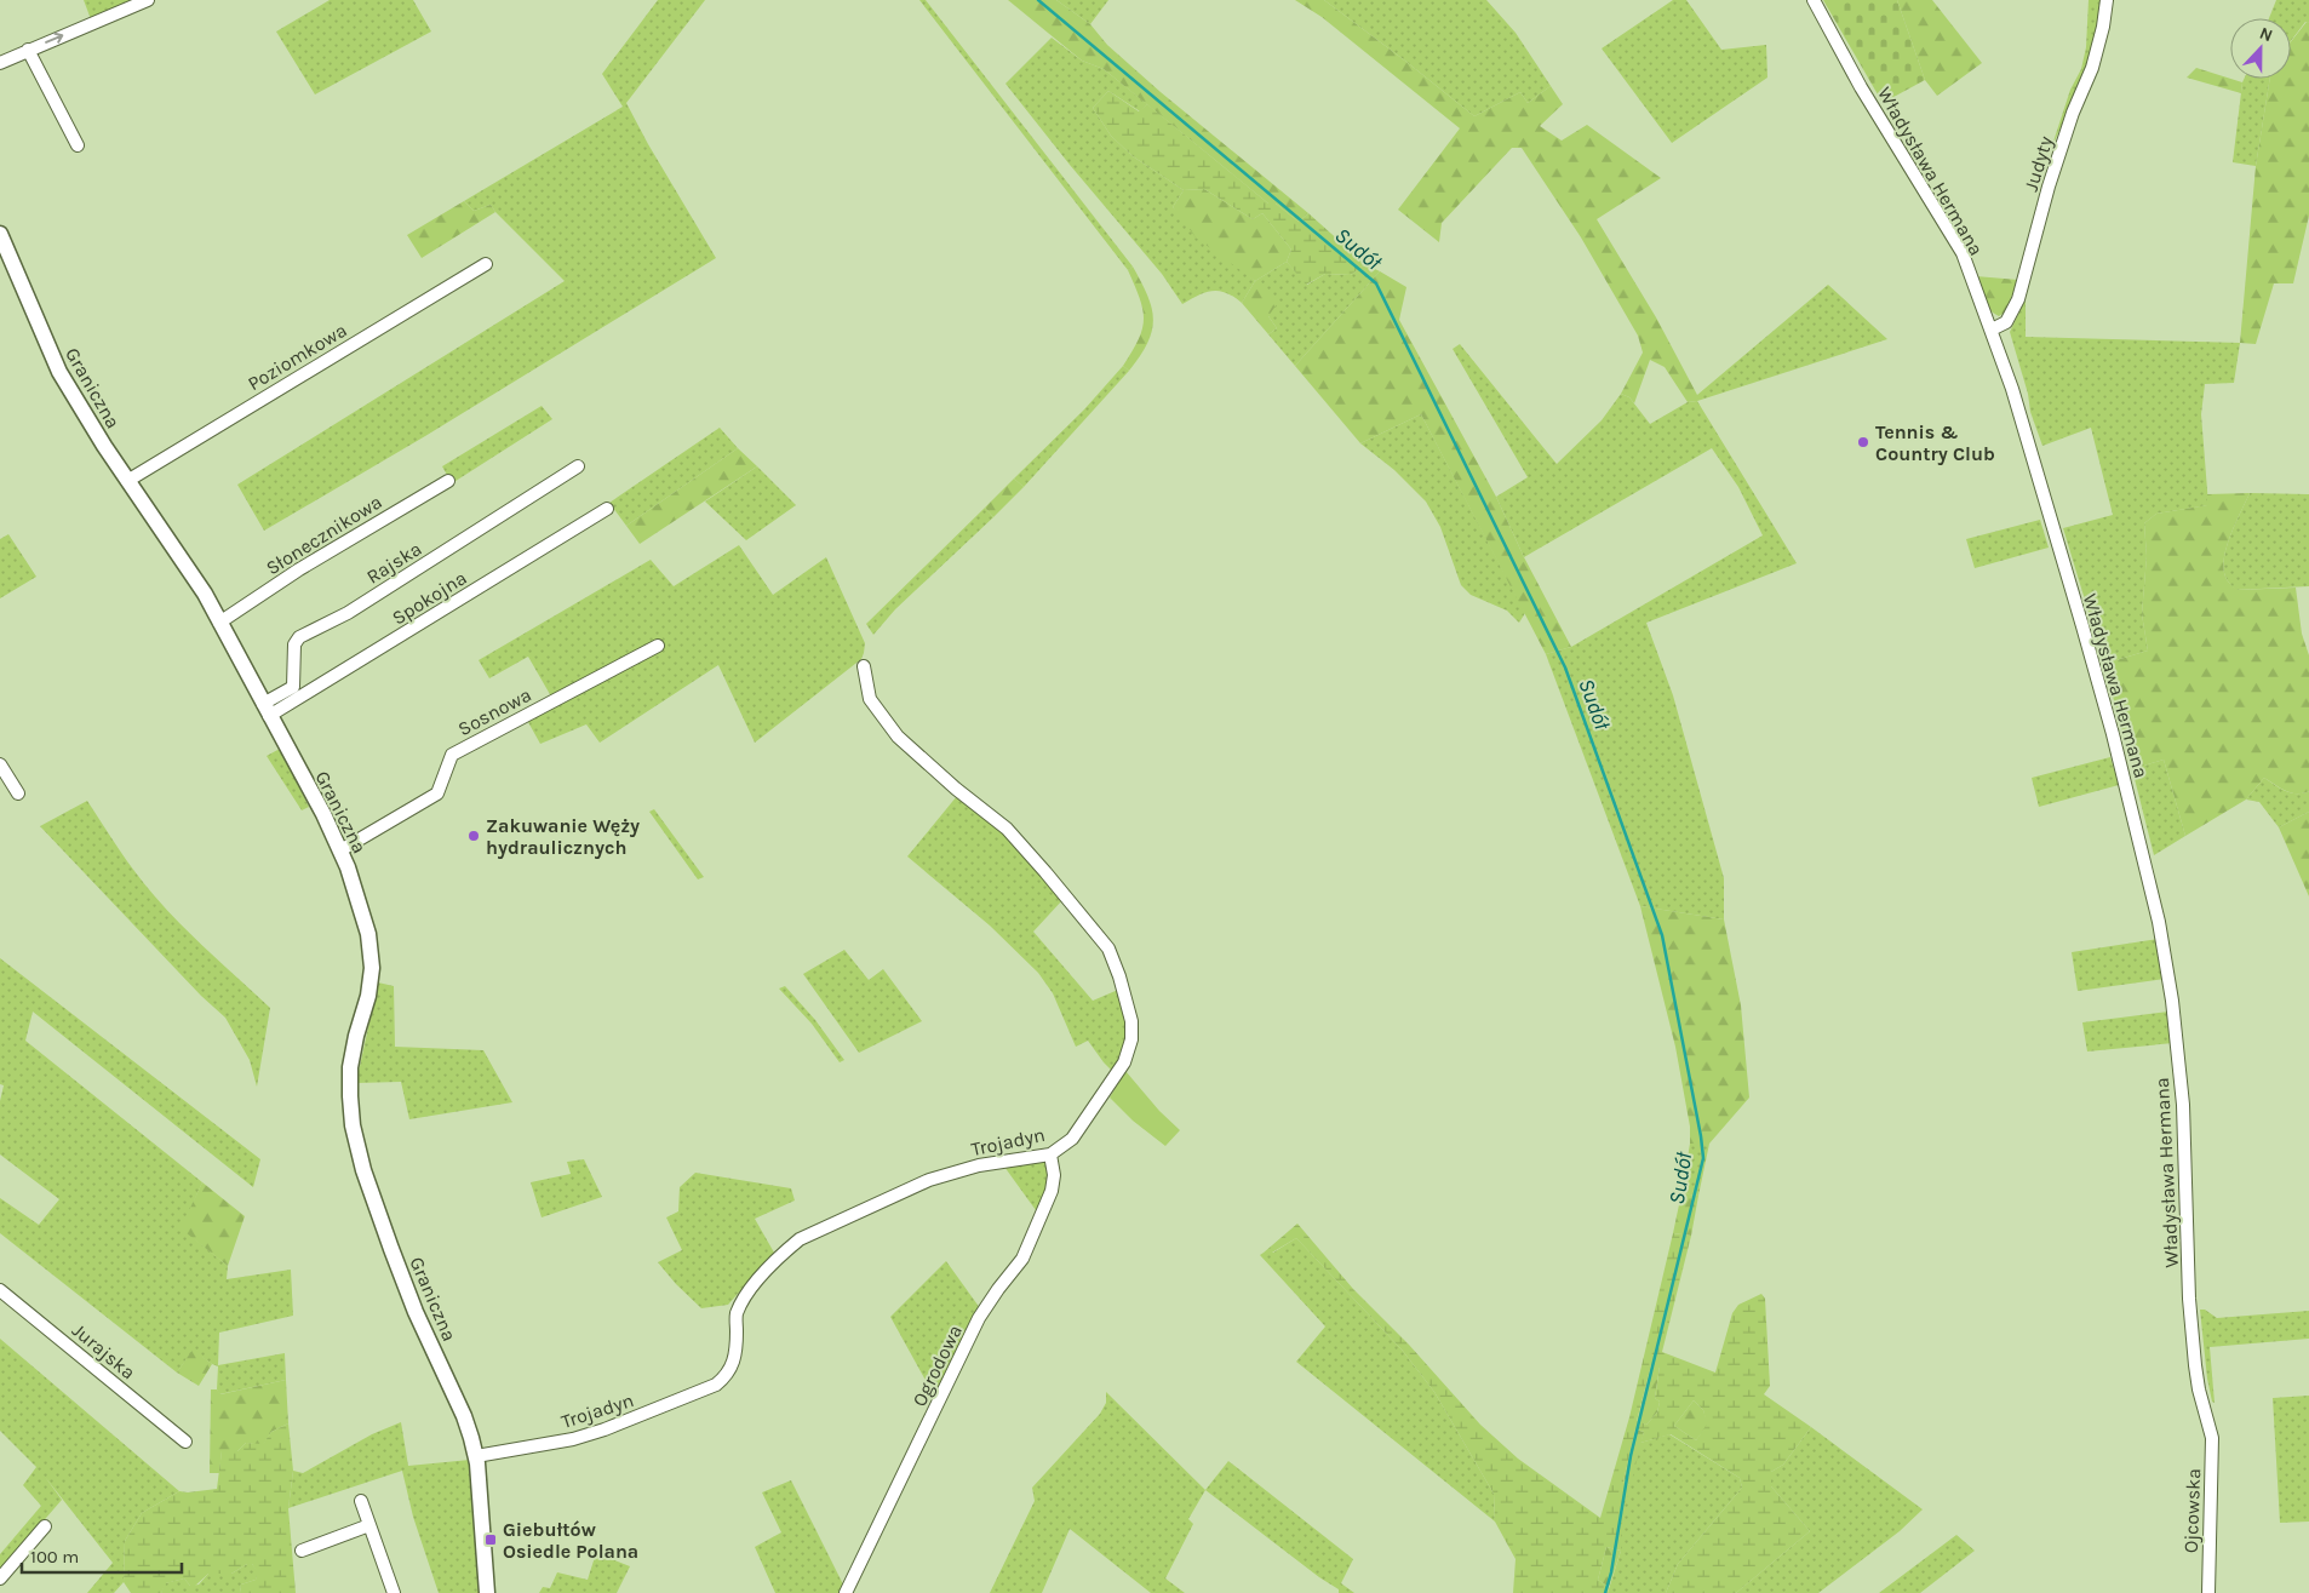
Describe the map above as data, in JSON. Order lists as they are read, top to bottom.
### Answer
{
  "streets": {
    "street": [
      "Judyty",
      "Władysława Hermana",
      "Poziomkowa",
      "Graniczna",
      "Słonecznikowa",
      "Rajska",
      "Spokojna",
      "Sosnowa",
      "Trojadyn",
      "Jurajska",
      "Ogrodowa",
      "Ojcowska"
    ]
  },
  "crossings": [
    ["Judyty", "Władysława Hermana"],
    ["Władysława Hermana", "Ojcowska"],
    ["Poziomkowa", "Graniczna"],
    ["Graniczna", "Słonecznikowa"],
    ["Graniczna", "Rajska"],
    ["Graniczna", "Spokojna"],
    ["Graniczna", "Sosnowa"],
    ["Graniczna", "Trojadyn"],
    ["Rajska", "Spokojna"],
    ["Trojadyn", "Ogrodowa"]
  ],
  "water": ["Sudół"],
  "places": {
    "other": ["Tennis & Country Club", "Zakuwanie Węży hydraulicznych"],
    "transit": ["Giebułtów Osiedle Polana"]
  },
  "scale_bar": "100 m",
  "north": "top"
}
